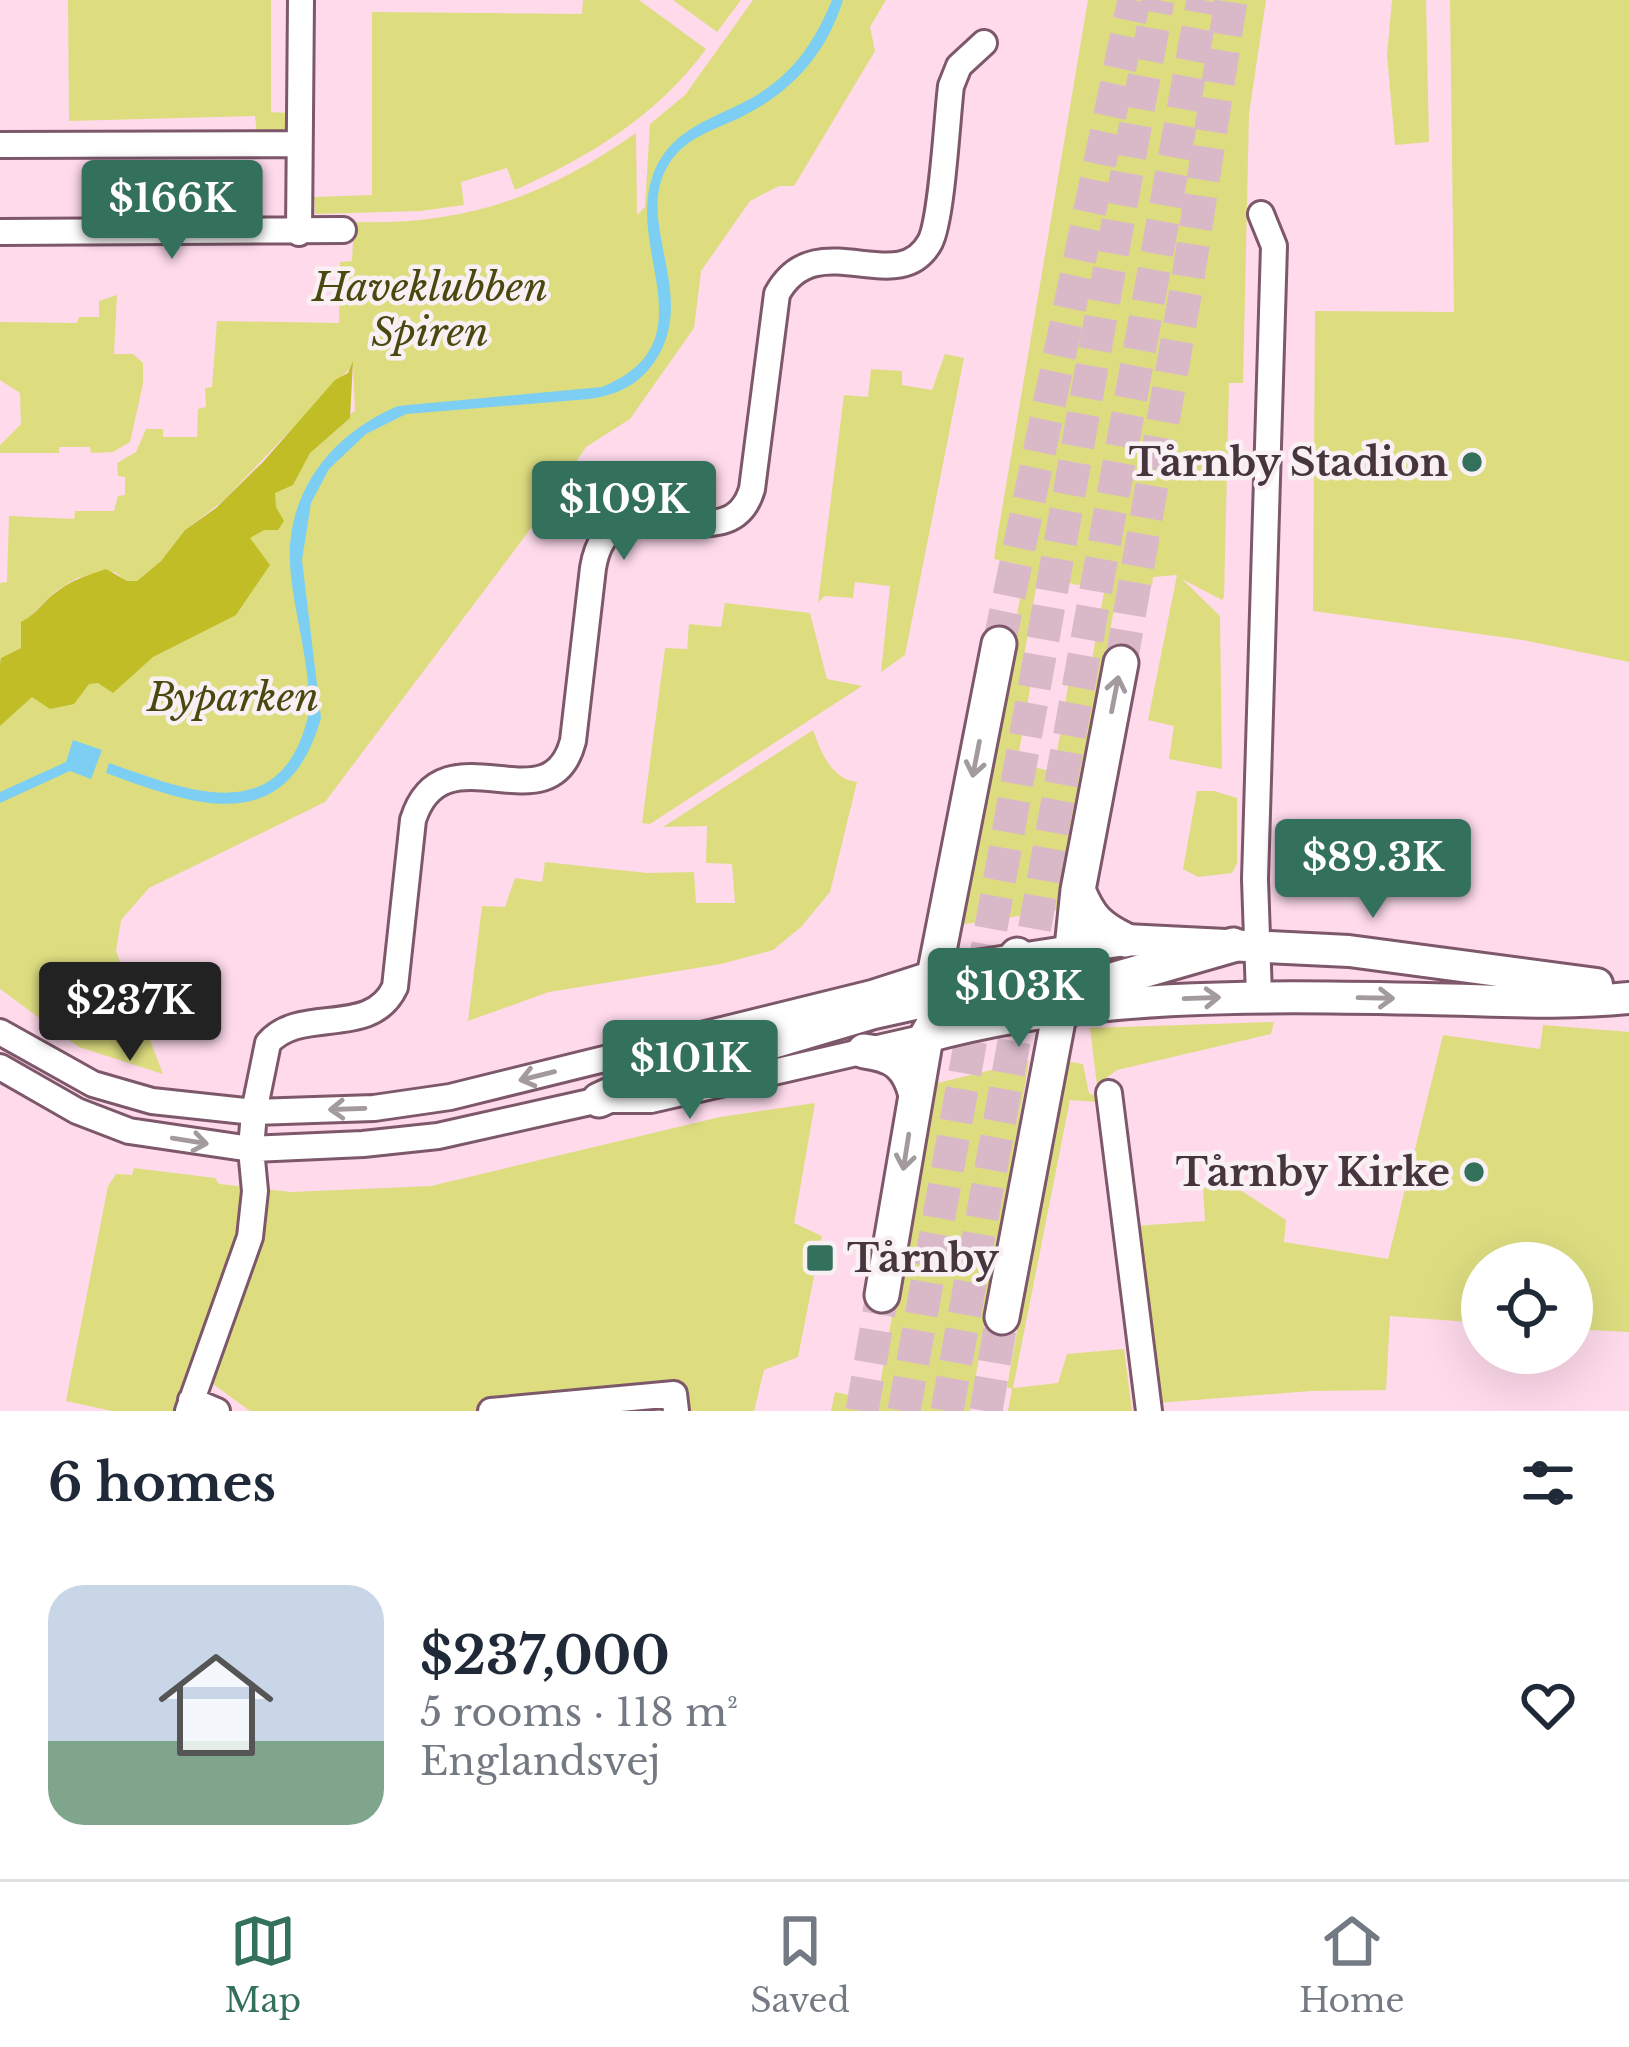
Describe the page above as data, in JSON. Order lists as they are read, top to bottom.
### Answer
{
  "parks": ["Haveklubben Spiren", "Byparken"],
  "places": {
    "other": ["Tårnby Stadion", "Tårnby Kirke"],
    "transit": ["Tårnby"]
  },
  "page": {
    "price": [
      "$166K",
      "$109K",
      "$89.3K",
      "$103K",
      "$237K",
      "$101K"
    ],
    "heading": "6 homes",
    "list": [
      {
        "name": "$237,000",
        "note": "5 rooms · 118 m² · Englandsvej"
      }
    ],
    "tabs": ["Map", "Saved", "Home"]
  }
}
